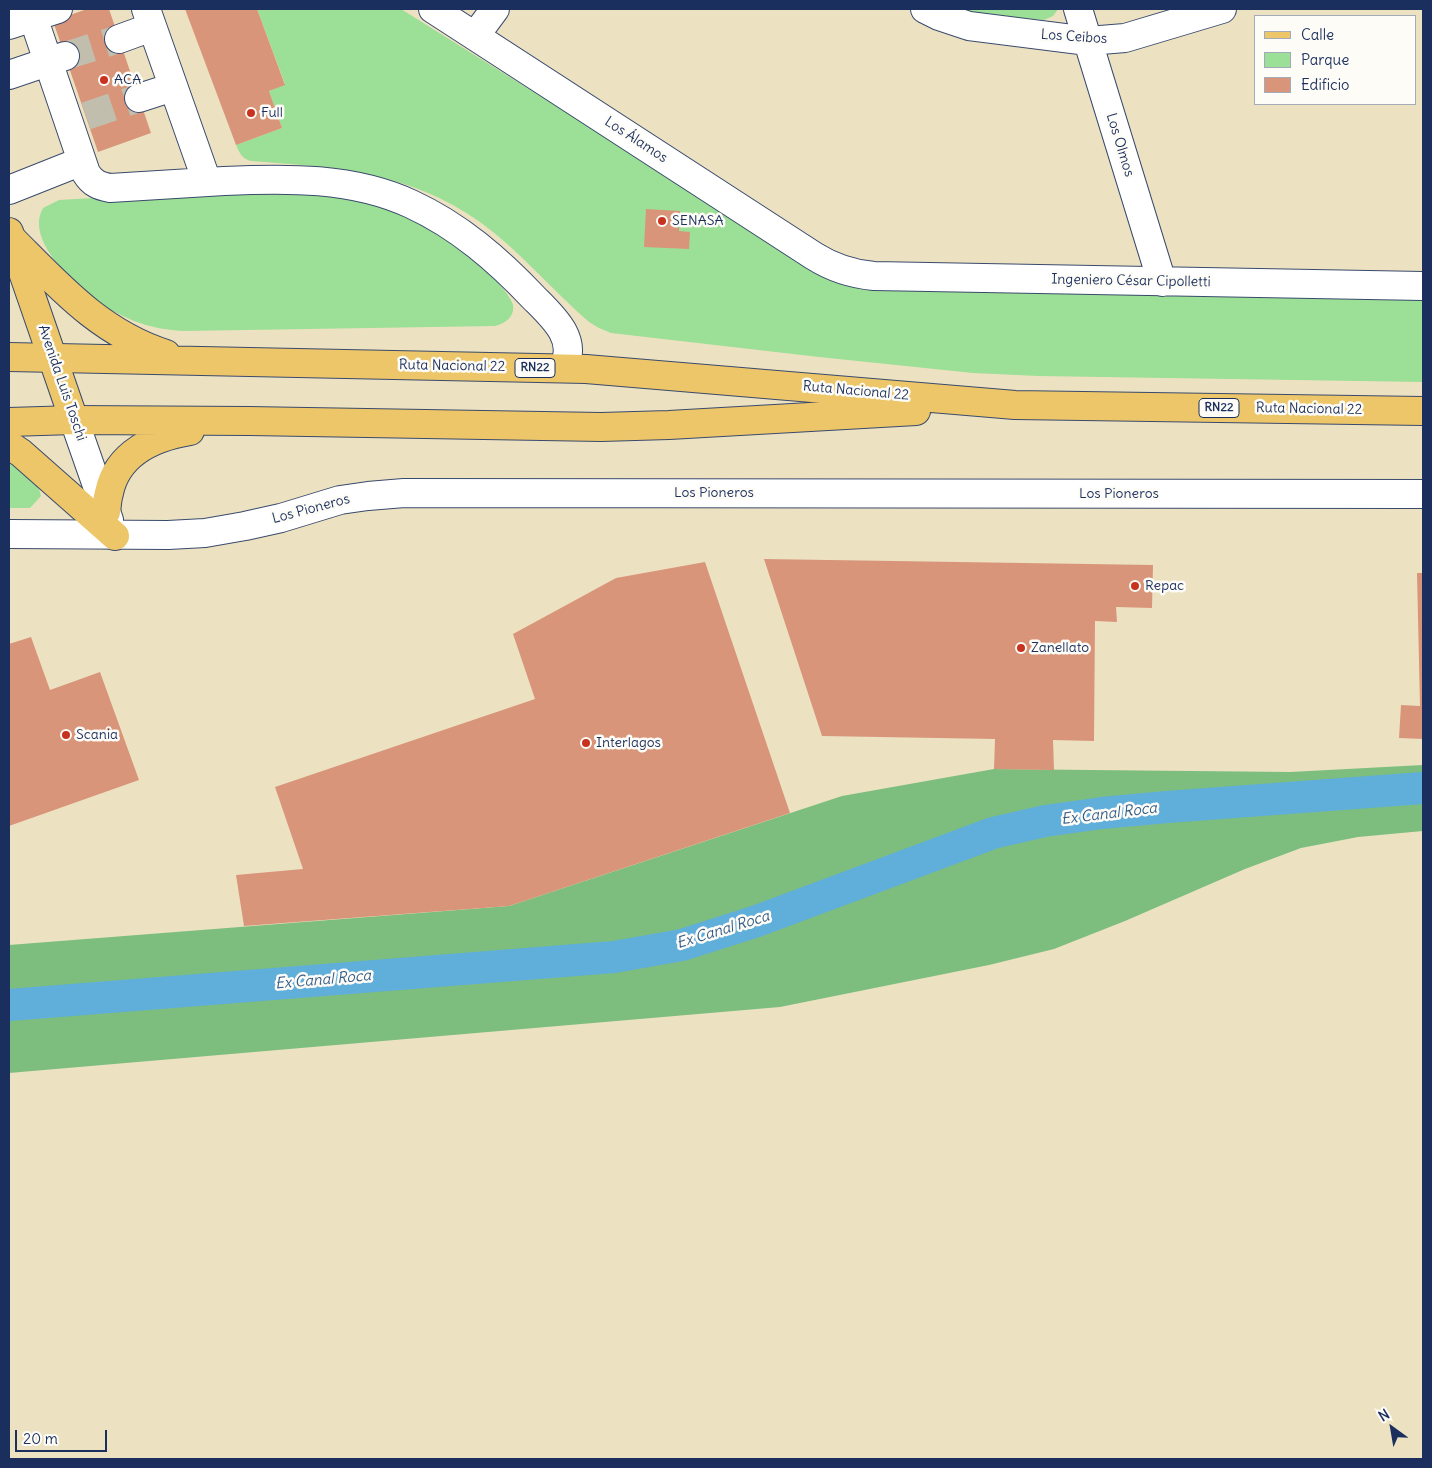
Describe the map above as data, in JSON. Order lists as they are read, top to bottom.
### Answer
{
  "streets": {
    "main road": ["Ruta Nacional 22", "RN22", "Avenida Luis Toschi"],
    "street": [
      "Los Ceibos",
      "Los Álamos",
      "Los Olmos",
      "Ingeniero César Cipolletti",
      "Los Pioneros"
    ]
  },
  "crossings": [
    ["Los Ceibos", "Los Olmos"],
    ["Los Álamos", "Ingeniero César Cipolletti"],
    ["Los Olmos", "Ingeniero César Cipolletti"],
    ["Ruta Nacional 22", "Avenida Luis Toschi"],
    ["Avenida Luis Toschi", "Los Pioneros"]
  ],
  "water": ["Ex Canal Roca"],
  "places": [
    "ACA",
    "Full",
    "SENASA",
    "Repac",
    "Zanellato",
    "Scania",
    "Interlagos"
  ],
  "legend": ["Calle", "Parque", "Edificio"],
  "scale_bar": "20 m",
  "north": "top left"
}
